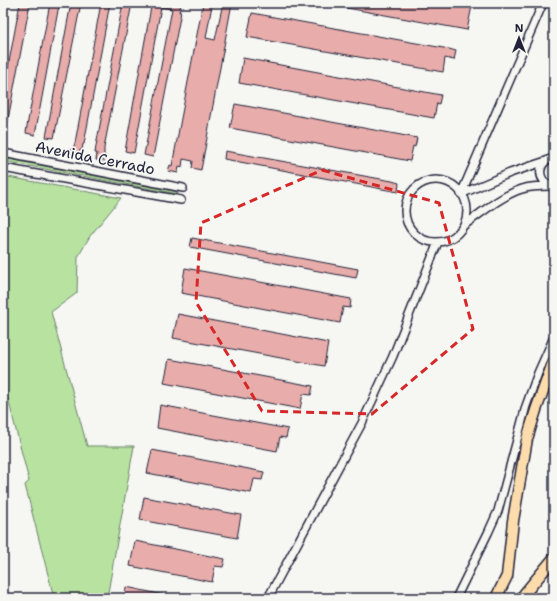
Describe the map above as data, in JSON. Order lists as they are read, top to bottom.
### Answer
{
  "streets": {
    "street": ["Avenida Cerrado"]
  },
  "north": "top"
}
